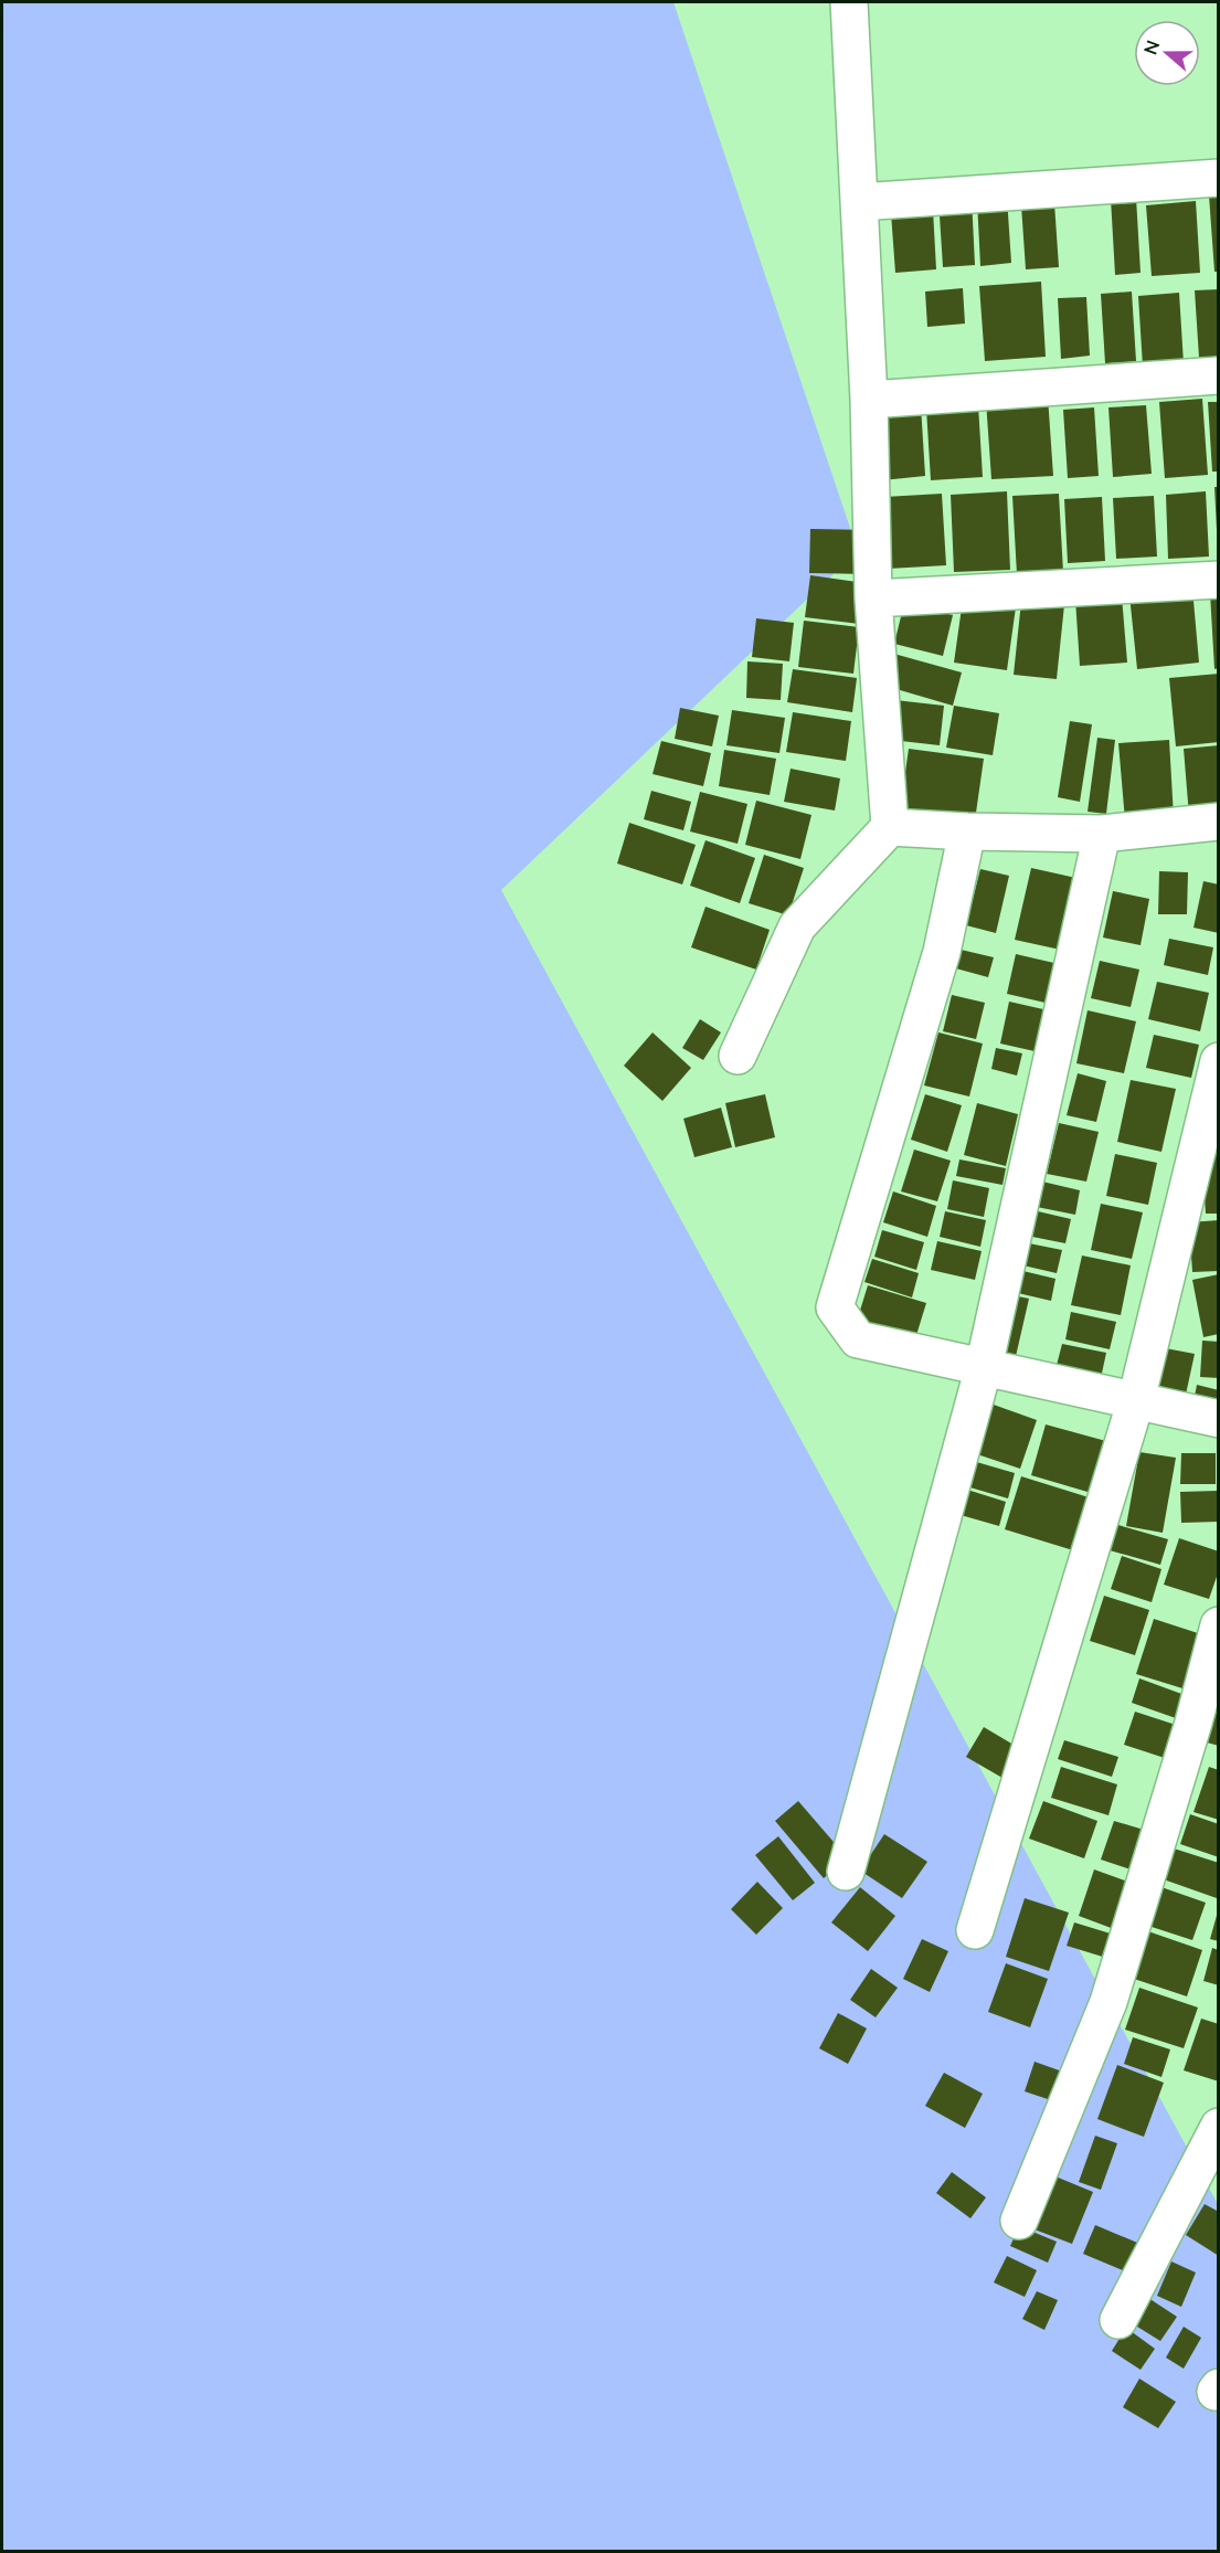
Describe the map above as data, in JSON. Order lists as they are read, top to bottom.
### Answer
{
  "north": "left"
}
